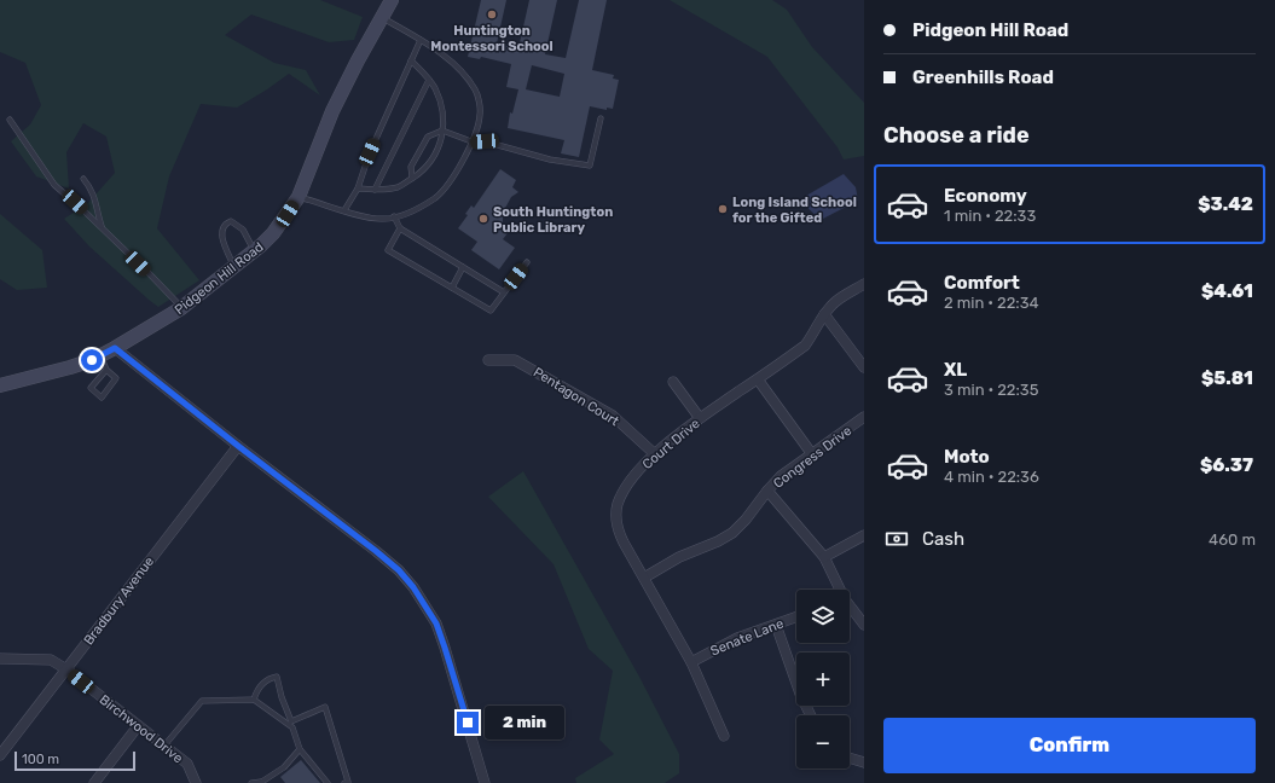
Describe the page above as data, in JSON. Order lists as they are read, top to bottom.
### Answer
{
  "streets": {
    "street": [
      "Pidgeon Hill Road",
      "Pentagon Court",
      "Court Drive",
      "Congress Drive",
      "Bradbury Avenue",
      "Senate Lane",
      "Birchwood Drive"
    ]
  },
  "crossings": [
    ["Pentagon Court", "Court Drive"],
    ["Court Drive", "Congress Drive"],
    ["Court Drive", "Senate Lane"],
    ["Bradbury Avenue", "Birchwood Drive"]
  ],
  "places": ["Huntington Montessori School", "Long Island School for the Gifted", "South Huntington Public Library"],
  "scale_bar": "100 m",
  "page": {
    "banner": ["Pidgeon Hill Road", "Greenhills Road"],
    "heading": "Choose a ride",
    "list": [
      {
        "name": "Economy",
        "note": "1 min · 22:33",
        "value": "$3.42"
      },
      {
        "name": "Comfort",
        "note": "2 min · 22:34",
        "value": "$4.61"
      },
      {
        "name": "XL",
        "note": "3 min · 22:35",
        "value": "$5.81"
      },
      {
        "name": "Moto",
        "note": "4 min · 22:36",
        "value": "$6.37"
      }
    ],
    "pay": ["Cash", "460 m"],
    "map_buttons": ["+", "−"],
    "bubble": "2 min",
    "buttons": "Confirm",
    "scale": "100 m"
  }
}
